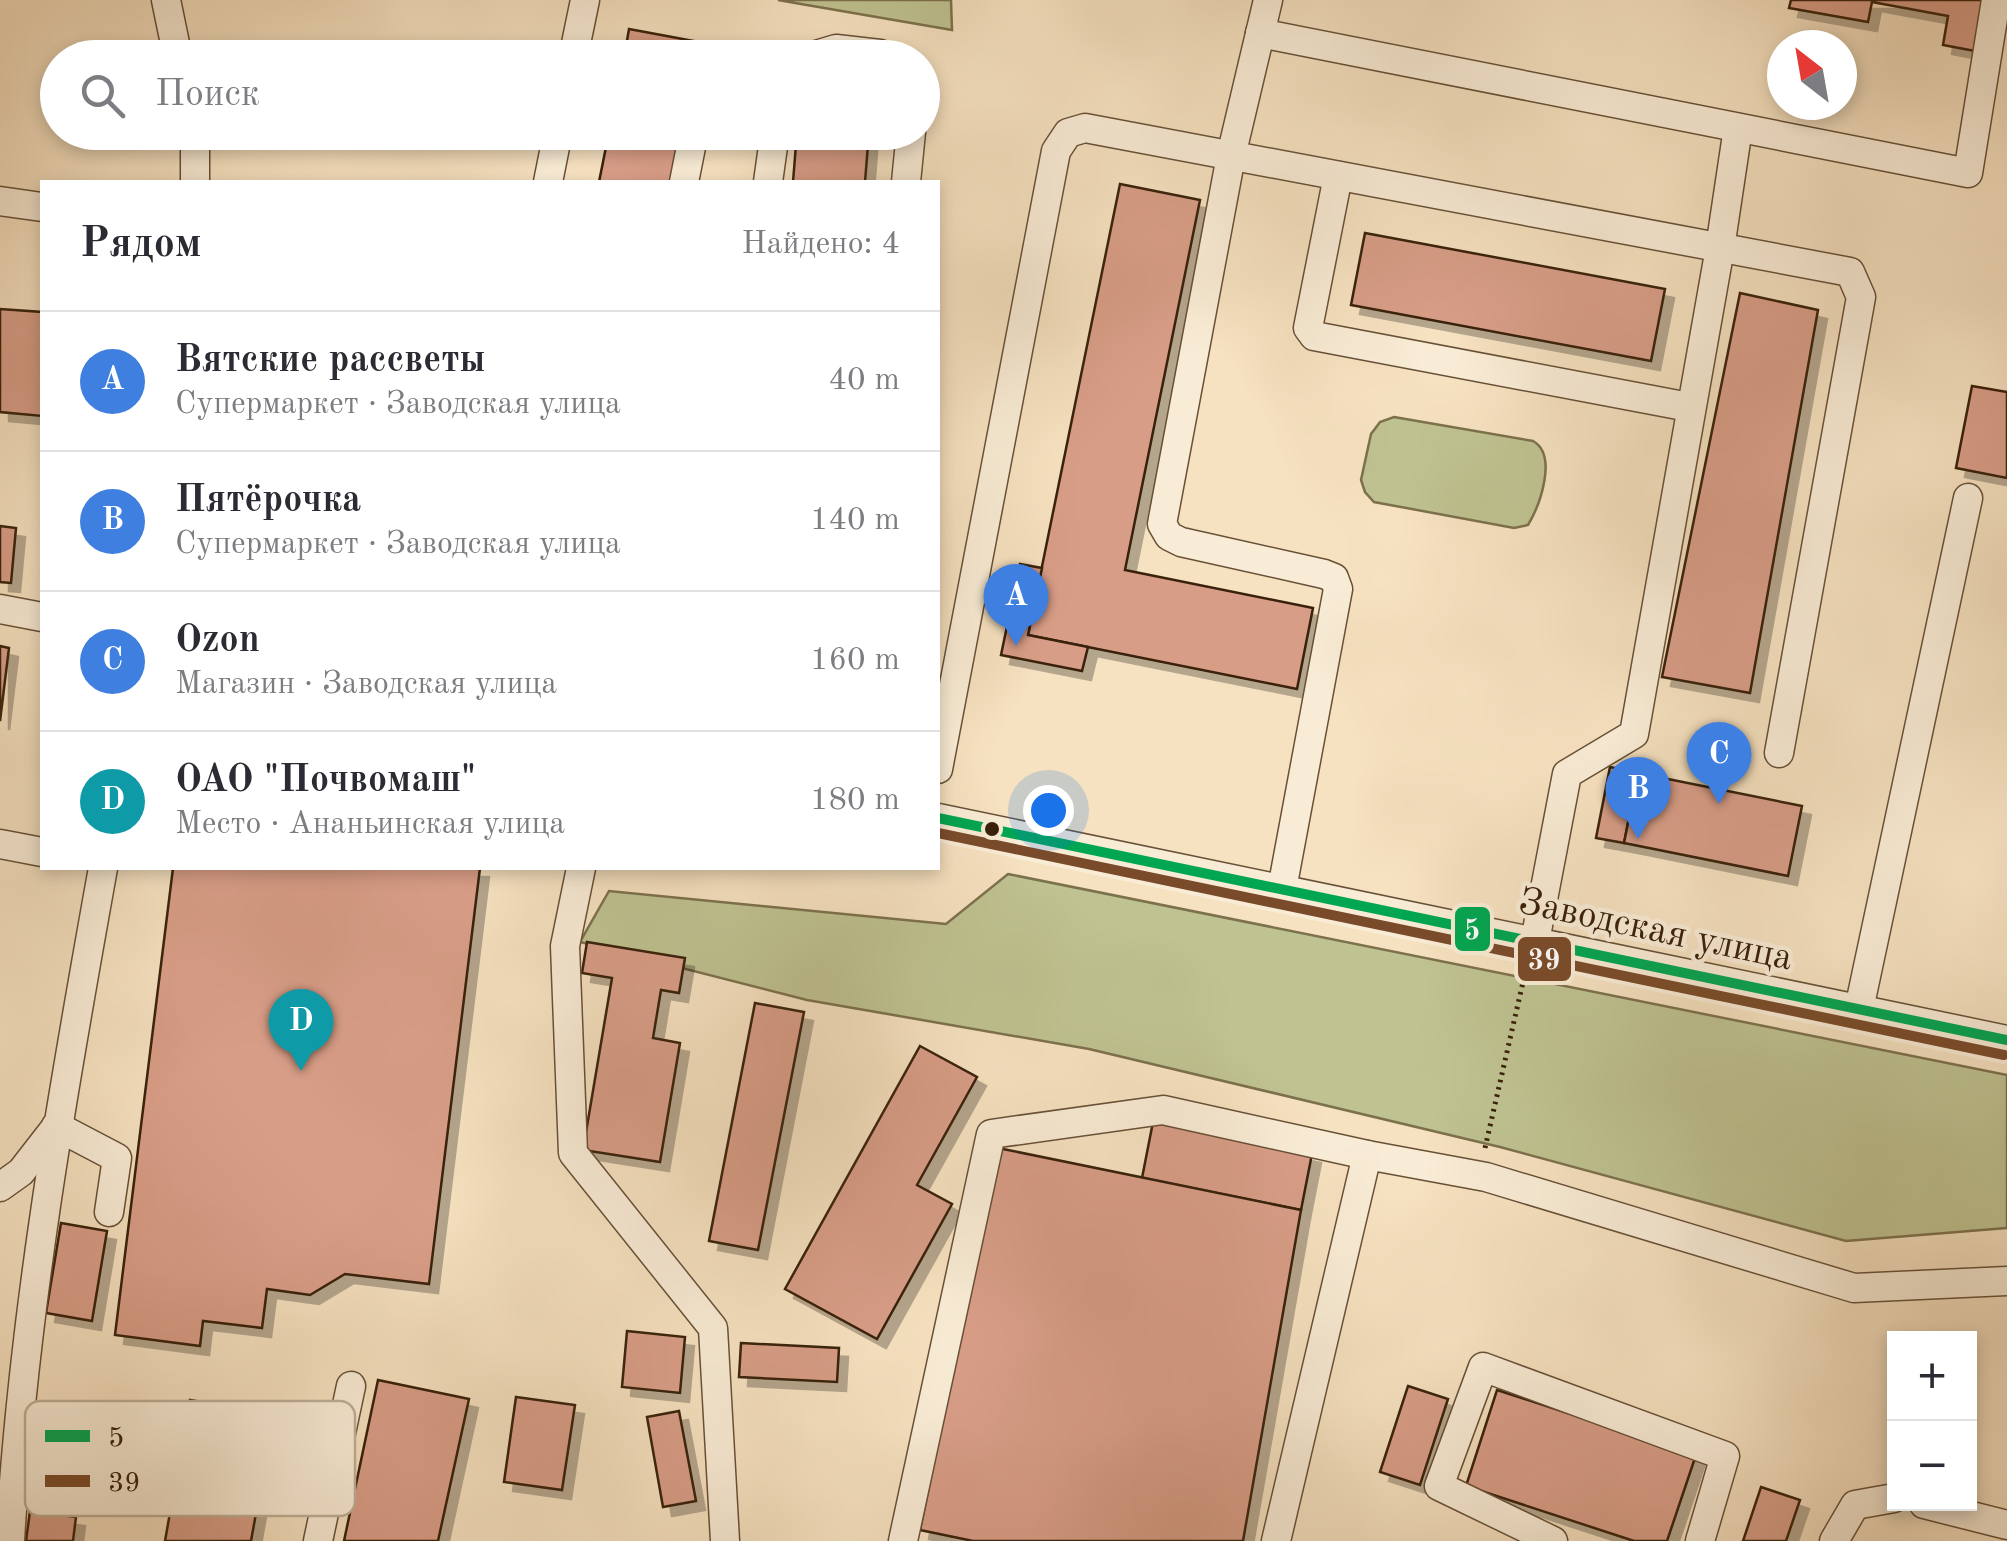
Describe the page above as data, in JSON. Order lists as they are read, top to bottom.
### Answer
{
  "streets": {
    "street": ["Заводская улица"]
  },
  "lines": ["transit line 5", "transit line 39"],
  "legend": ["5", "39"],
  "north": "top left",
  "page": {
    "search": "Поиск",
    "heading": ["Рядом", "Найдено: 4"],
    "list": [
      {
        "mark": "A",
        "name": "Вятские рассветы",
        "note": "Супермаркет · Заводская улица",
        "value": "40 m"
      },
      {
        "mark": "B",
        "name": "Пятёрочка",
        "note": "Супермаркет · Заводская улица",
        "value": "140 m"
      },
      {
        "mark": "C",
        "name": "Ozon",
        "note": "Магазин · Заводская улица",
        "value": "160 m"
      },
      {
        "mark": "D",
        "name": "ОАО \"Почвомаш\"",
        "note": "Место · Ананьинская улица",
        "value": "180 m"
      }
    ],
    "pins": [
      "A",
      "C",
      "B",
      "D"
    ],
    "map_buttons": ["+", "−"]
  }
}
